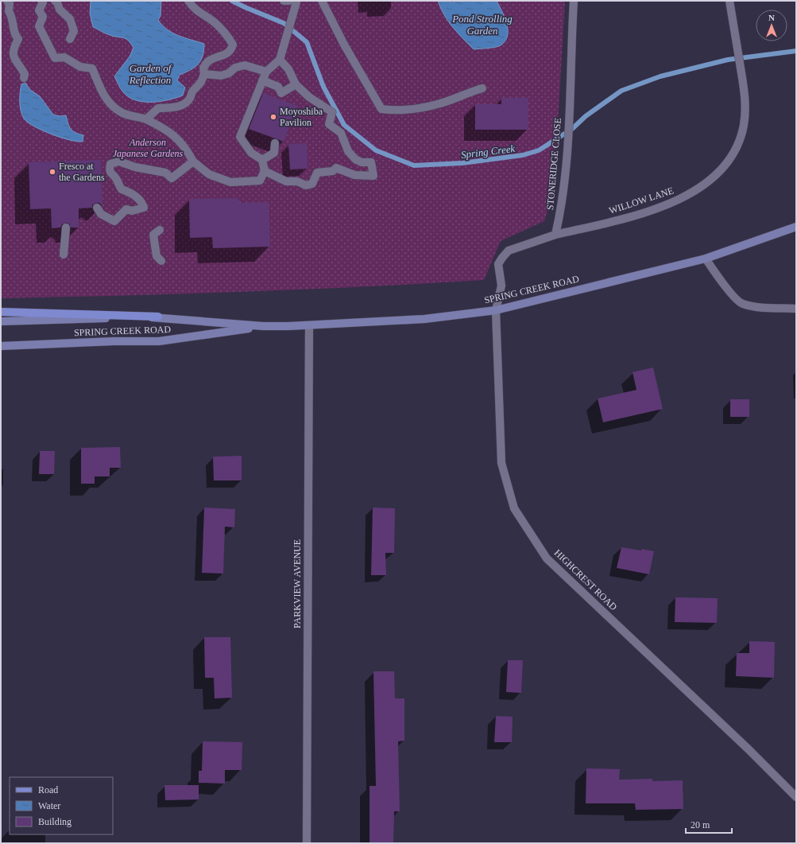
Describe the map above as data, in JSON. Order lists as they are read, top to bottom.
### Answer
{
  "streets": {
    "main road": ["SPRING CREEK ROAD"],
    "street": [
      "STONERIDGE CLOSE",
      "WILLOW LANE",
      "HIGHCREST ROAD",
      "PARKVIEW AVENUE"
    ]
  },
  "crossings": [
    ["STONERIDGE CLOSE", "WILLOW LANE"],
    ["SPRING CREEK ROAD", "HIGHCREST ROAD"],
    ["SPRING CREEK ROAD", "PARKVIEW AVENUE"]
  ],
  "water": ["Pond Strolling Garden", "Garden of Reflection", "Spring Creek"],
  "parks": ["Anderson Japanese Gardens"],
  "places": ["Moyoshiba Pavilion", "Fresco at the Gardens"],
  "legend": ["Road", "Water", "Building"],
  "scale_bar": "20 m",
  "north": "top"
}
